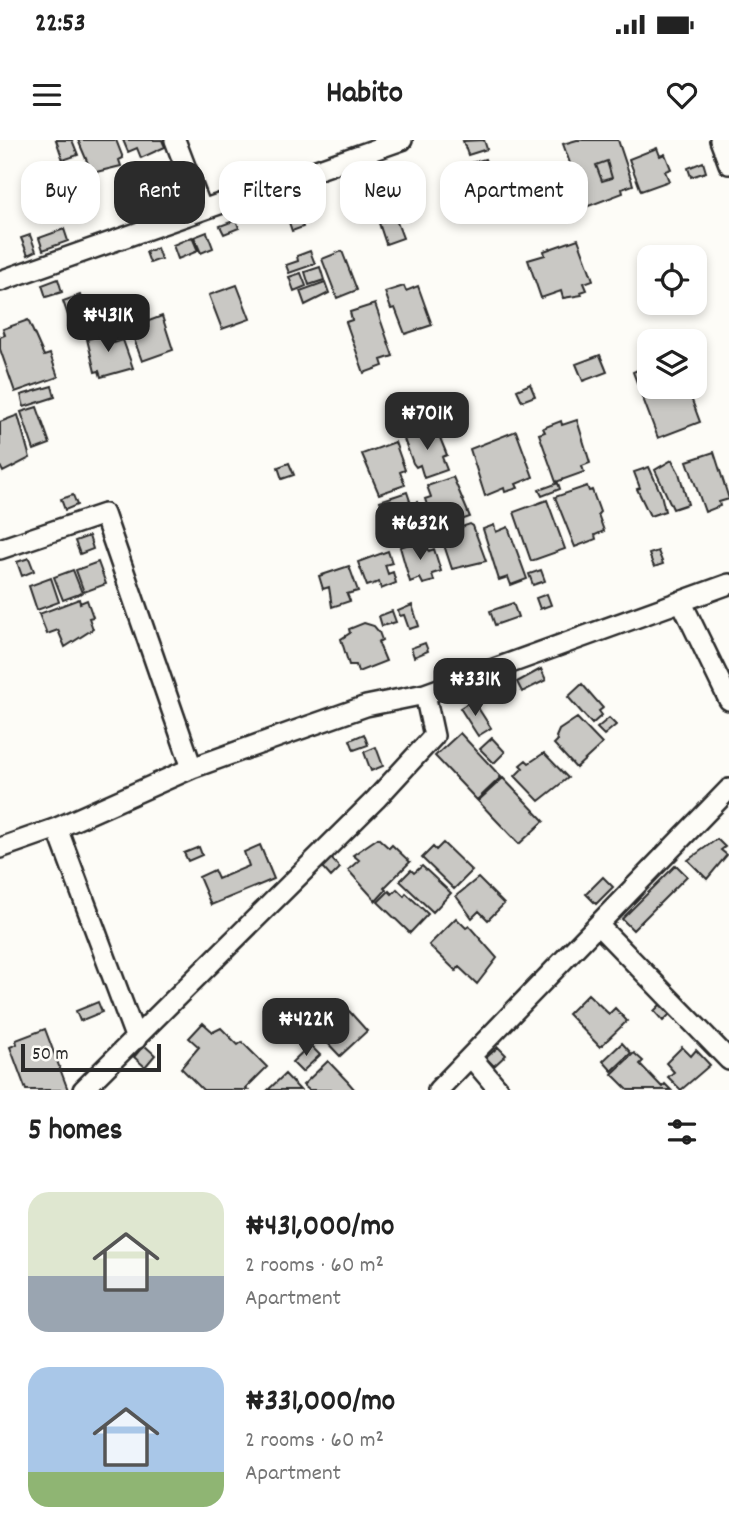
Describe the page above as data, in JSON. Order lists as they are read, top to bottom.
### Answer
{
  "scale_bar": "50 m",
  "page": {
    "status": "22:53",
    "header": "Habito",
    "chip": [
      "Buy",
      "Rent",
      "Filters",
      "New",
      "Apartment"
    ],
    "price": [
      "₦431K",
      "₦701K",
      "₦632K",
      "₦331K",
      "₦422K"
    ],
    "scale": "50 m",
    "heading": "5 homes",
    "list": [
      {
        "name": "₦431,000/mo",
        "note": "2 rooms · 60 m² · Apartment"
      },
      {
        "name": "₦331,000/mo",
        "note": "2 rooms · 60 m² · Apartment"
      }
    ]
  }
}
